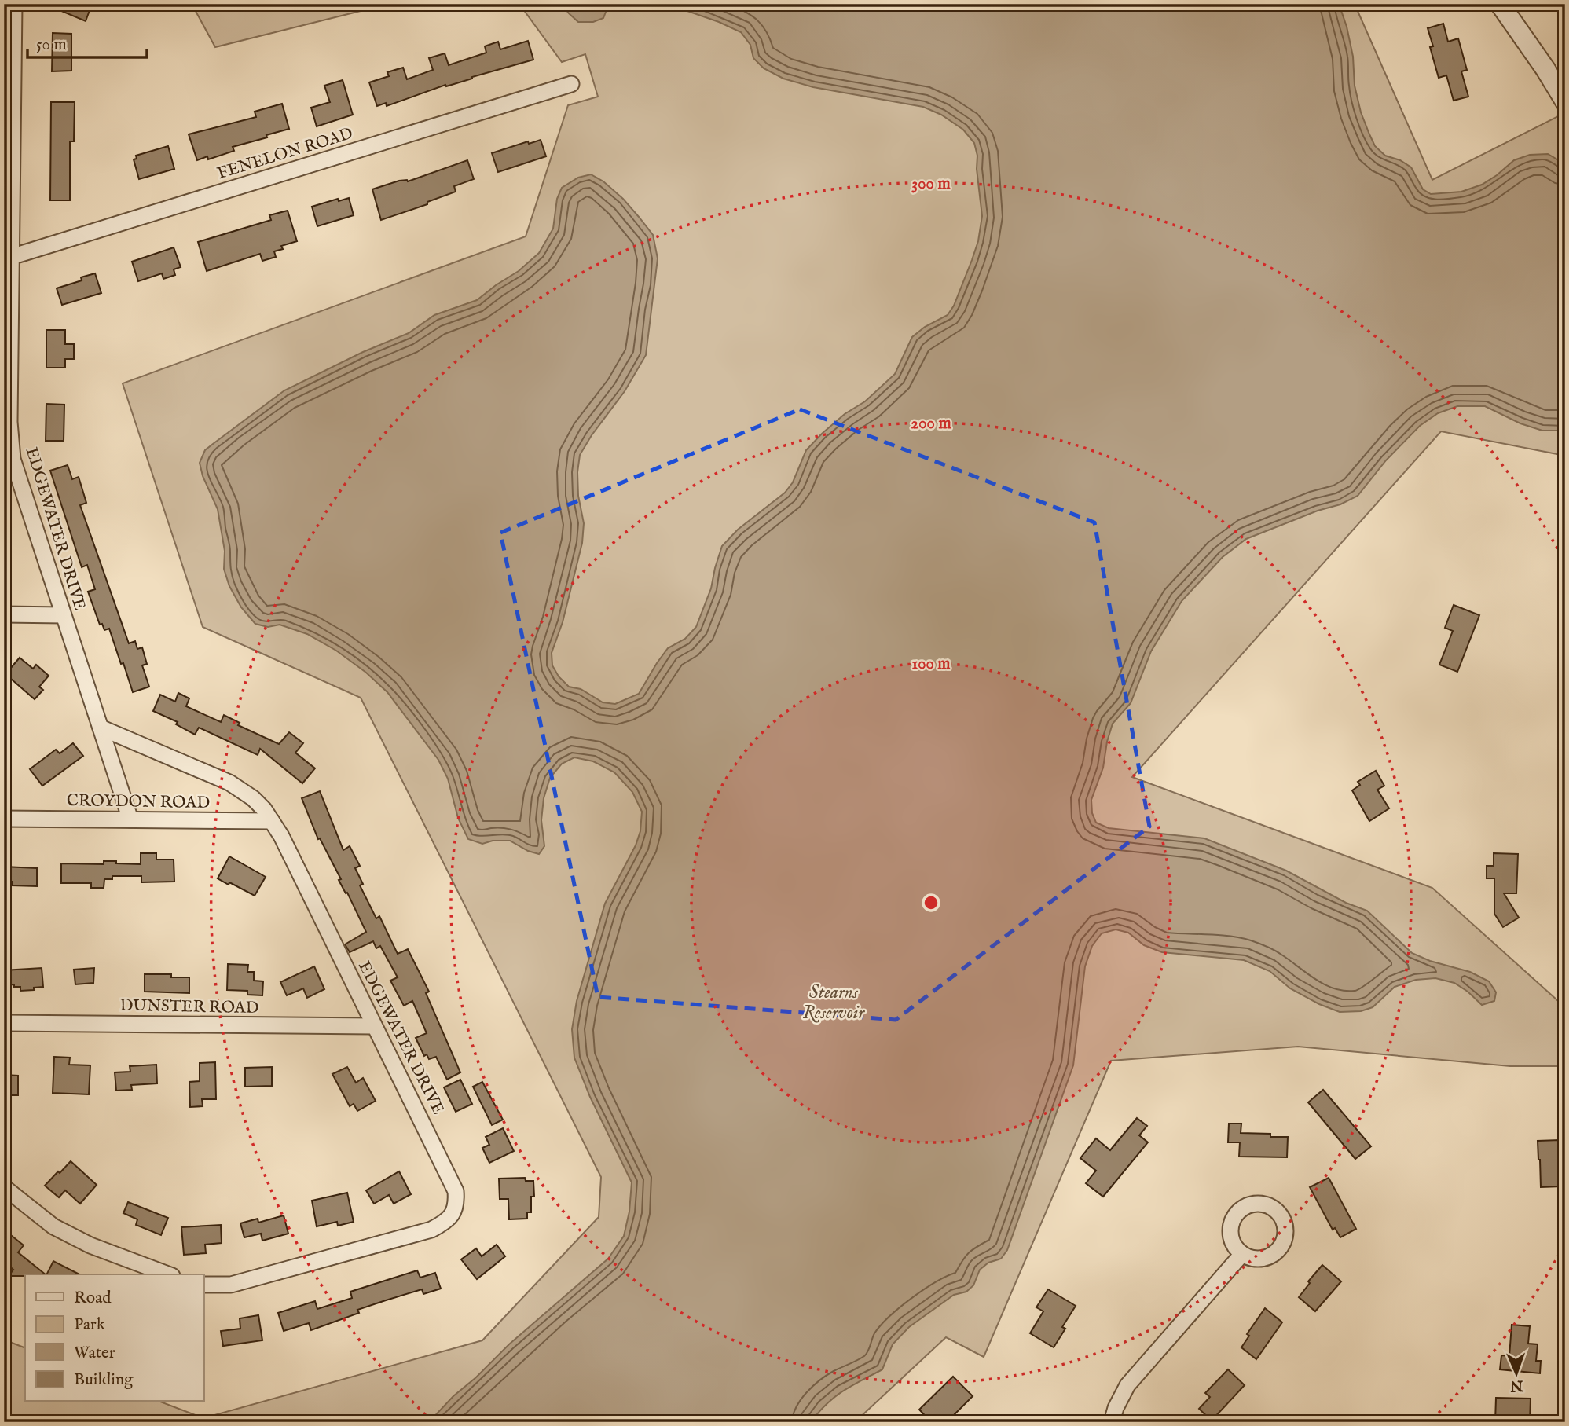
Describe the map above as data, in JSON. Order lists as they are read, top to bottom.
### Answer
{
  "streets": {
    "street": [
      "FENELON ROAD",
      "EDGEWATER DRIVE",
      "CROYDON ROAD",
      "DUNSTER ROAD"
    ]
  },
  "crossings": [
    ["FENELON ROAD", "EDGEWATER DRIVE"],
    ["EDGEWATER DRIVE", "CROYDON ROAD"],
    ["EDGEWATER DRIVE", "DUNSTER ROAD"]
  ],
  "water": ["Stearns Reservoir"],
  "legend": [
    "Road",
    "Park",
    "Water",
    "Building"
  ],
  "scale_bar": "50 m",
  "north": "bottom",
  "rings": ["300 m", "200 m", "100 m"]
}
